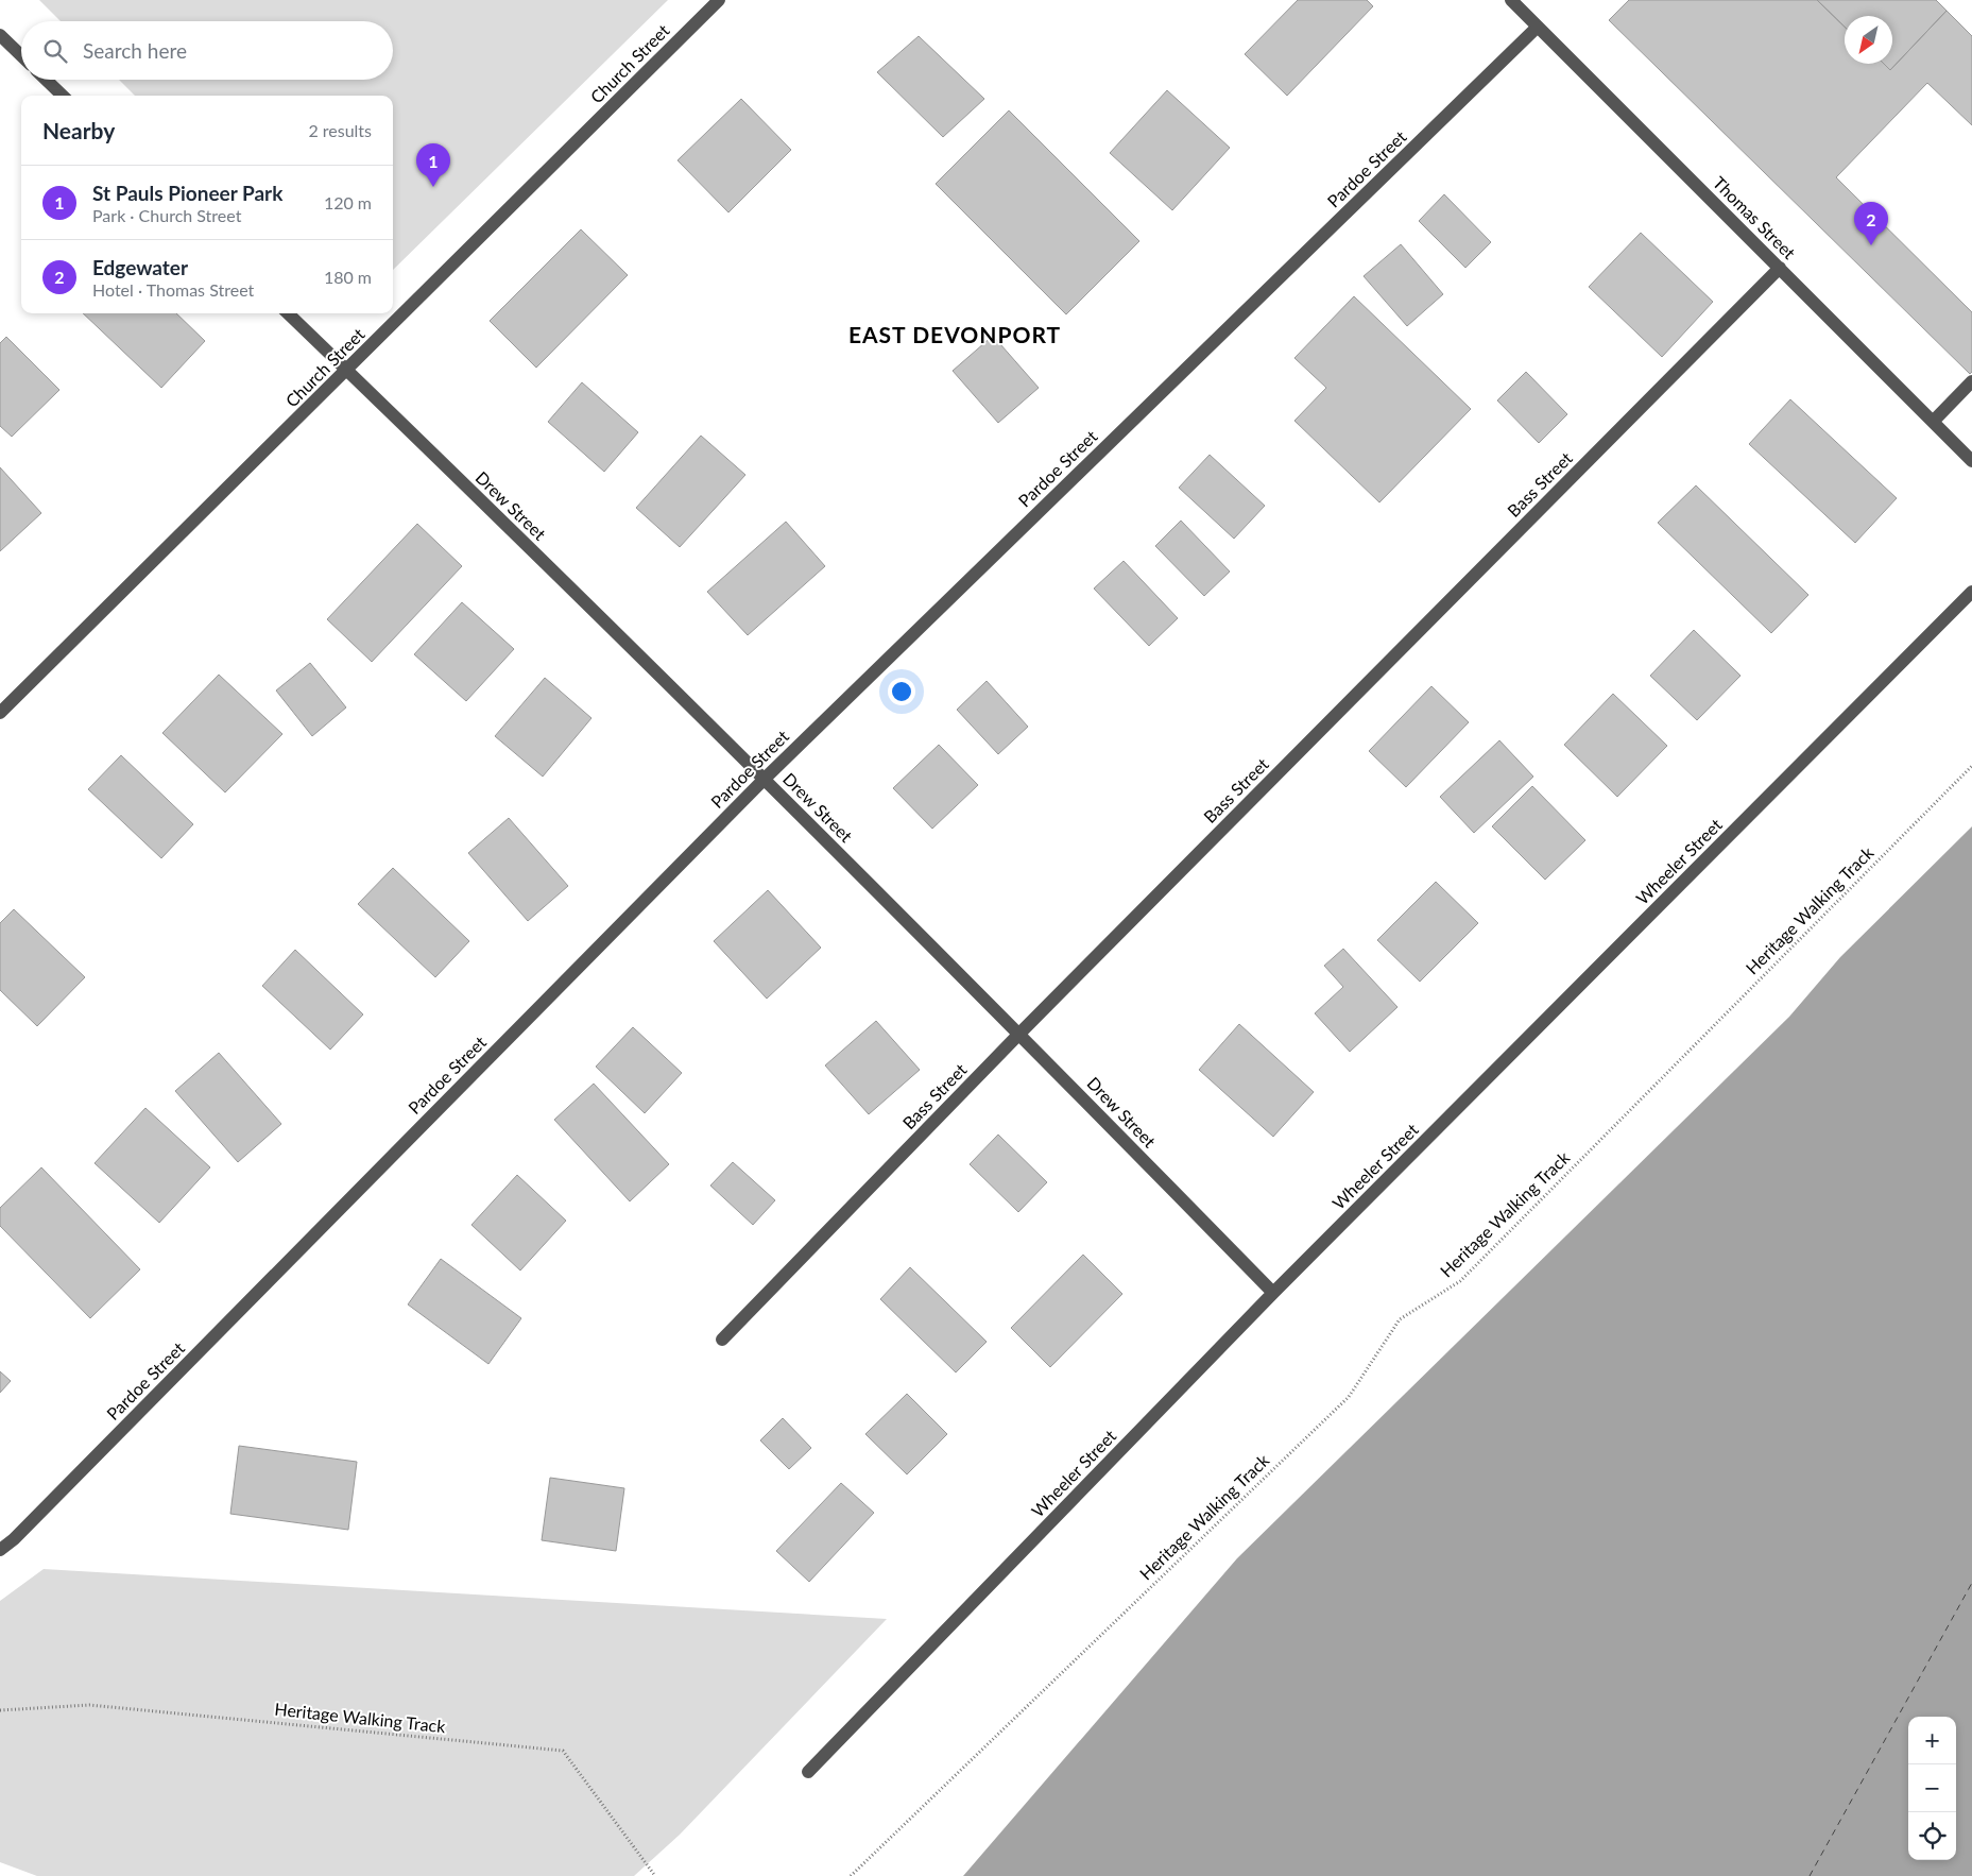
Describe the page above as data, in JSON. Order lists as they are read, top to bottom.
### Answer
{
  "streets": {
    "street": [
      "Church Street",
      "Pardoe Street",
      "Thomas Street",
      "Bass Street",
      "Drew Street",
      "Wheeler Street"
    ],
    "path": ["Heritage Walking Track"]
  },
  "crossings": [
    ["Church Street", "Drew Street"],
    ["Pardoe Street", "Thomas Street"],
    ["Pardoe Street", "Drew Street"],
    ["Thomas Street", "Bass Street"],
    ["Bass Street", "Drew Street"],
    ["Drew Street", "Wheeler Street"]
  ],
  "districts": ["EAST DEVONPORT"],
  "north": "bottom left",
  "page": {
    "search": "Search here",
    "heading": ["Nearby", "2 results"],
    "pins": ["1", "2"],
    "list": [
      {
        "mark": "1",
        "name": "St Pauls Pioneer Park",
        "note": "Park · Church Street",
        "value": "120 m"
      },
      {
        "mark": "2",
        "name": "Edgewater",
        "note": "Hotel · Thomas Street",
        "value": "180 m"
      }
    ],
    "map_buttons": ["+", "−"]
  }
}
